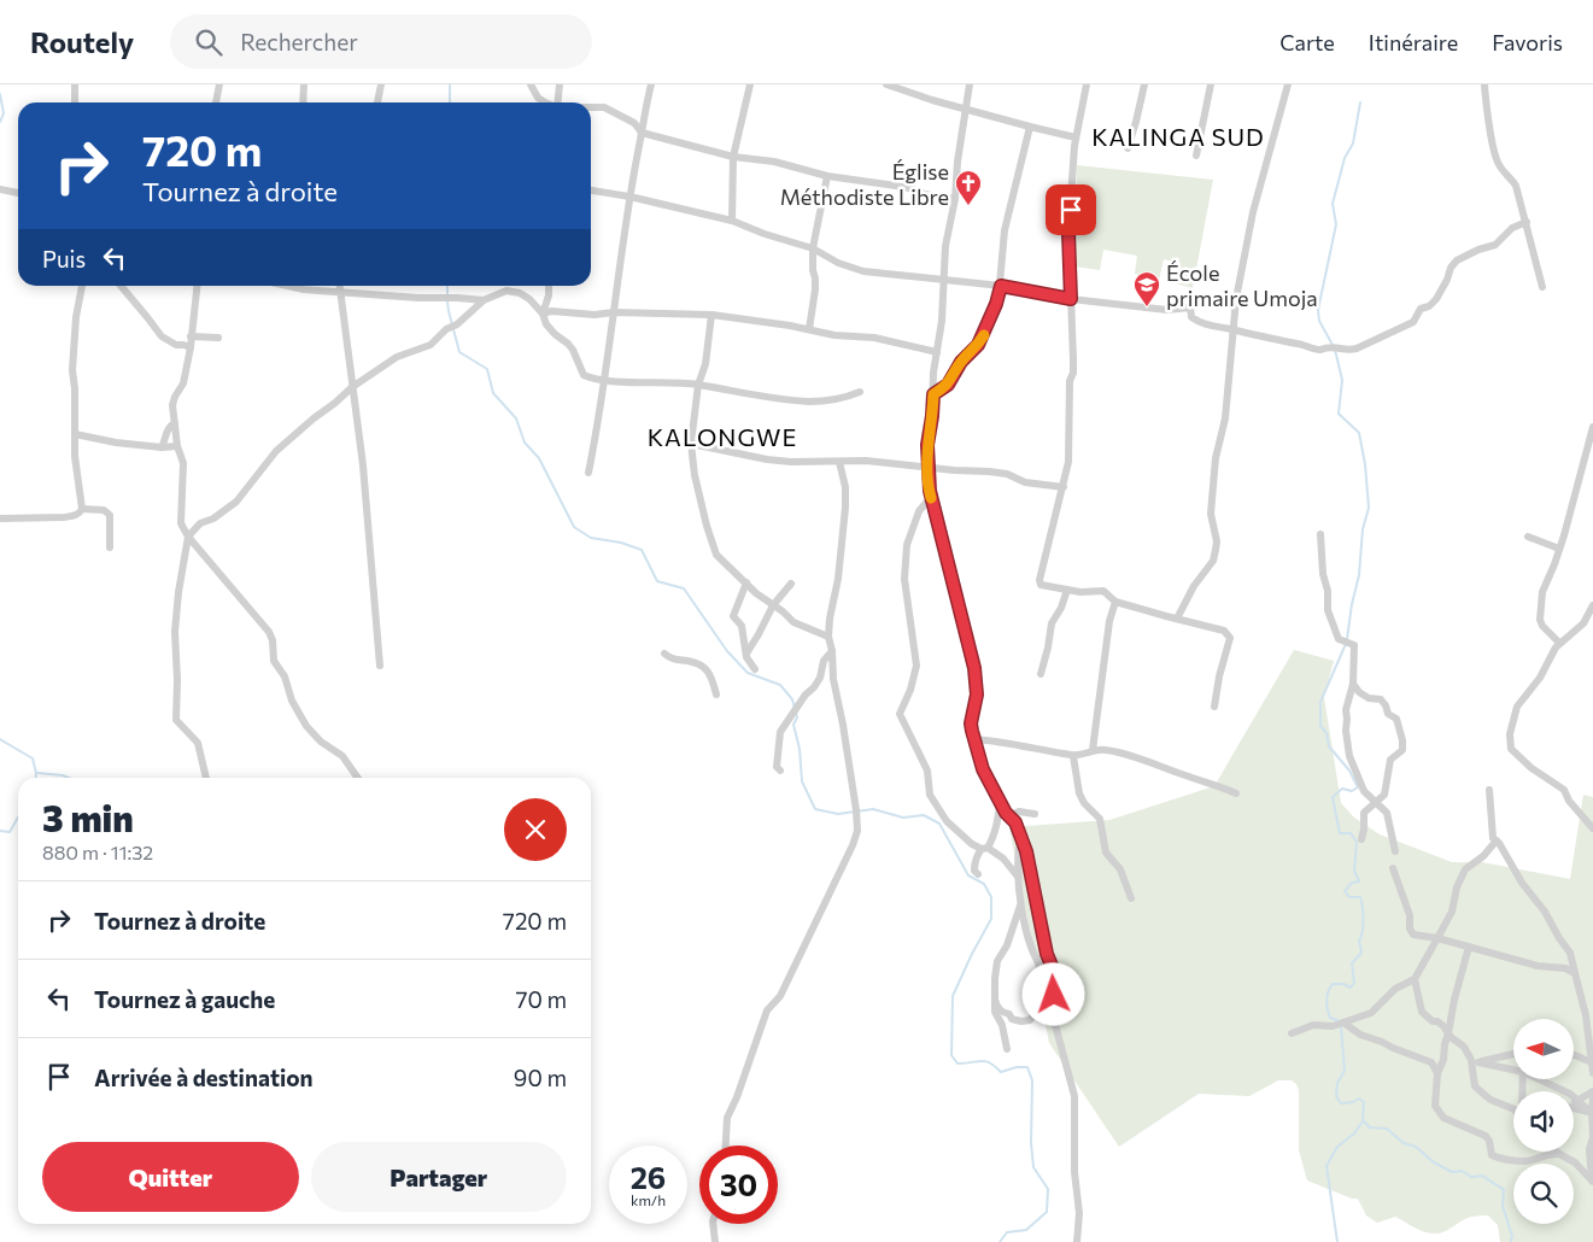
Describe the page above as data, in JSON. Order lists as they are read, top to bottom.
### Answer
{
  "districts": ["KALINGA SUD", "KALONGWE"],
  "places": {
    "church": ["Église Méthodiste Libre"],
    "school or university": ["École primaire Umoja"]
  },
  "north": "left",
  "page": {
    "header": "Routely",
    "search": "Rechercher",
    "nav": ["Carte", "Itinéraire", "Favoris"],
    "turn": ["720 m", "Tournez à droite"],
    "then": "Puis",
    "heading": ["3 min", "880 m · 11:32"],
    "list": [
      {
        "name": "Tournez à droite",
        "value": "720 m"
      },
      {
        "name": "Tournez à gauche",
        "value": "70 m"
      },
      {
        "name": "Arrivée à destination",
        "value": "90 m"
      }
    ],
    "buttons": ["Quitter", "Partager"],
    "speed": "26 km/h",
    "limit": "30"
  }
}
